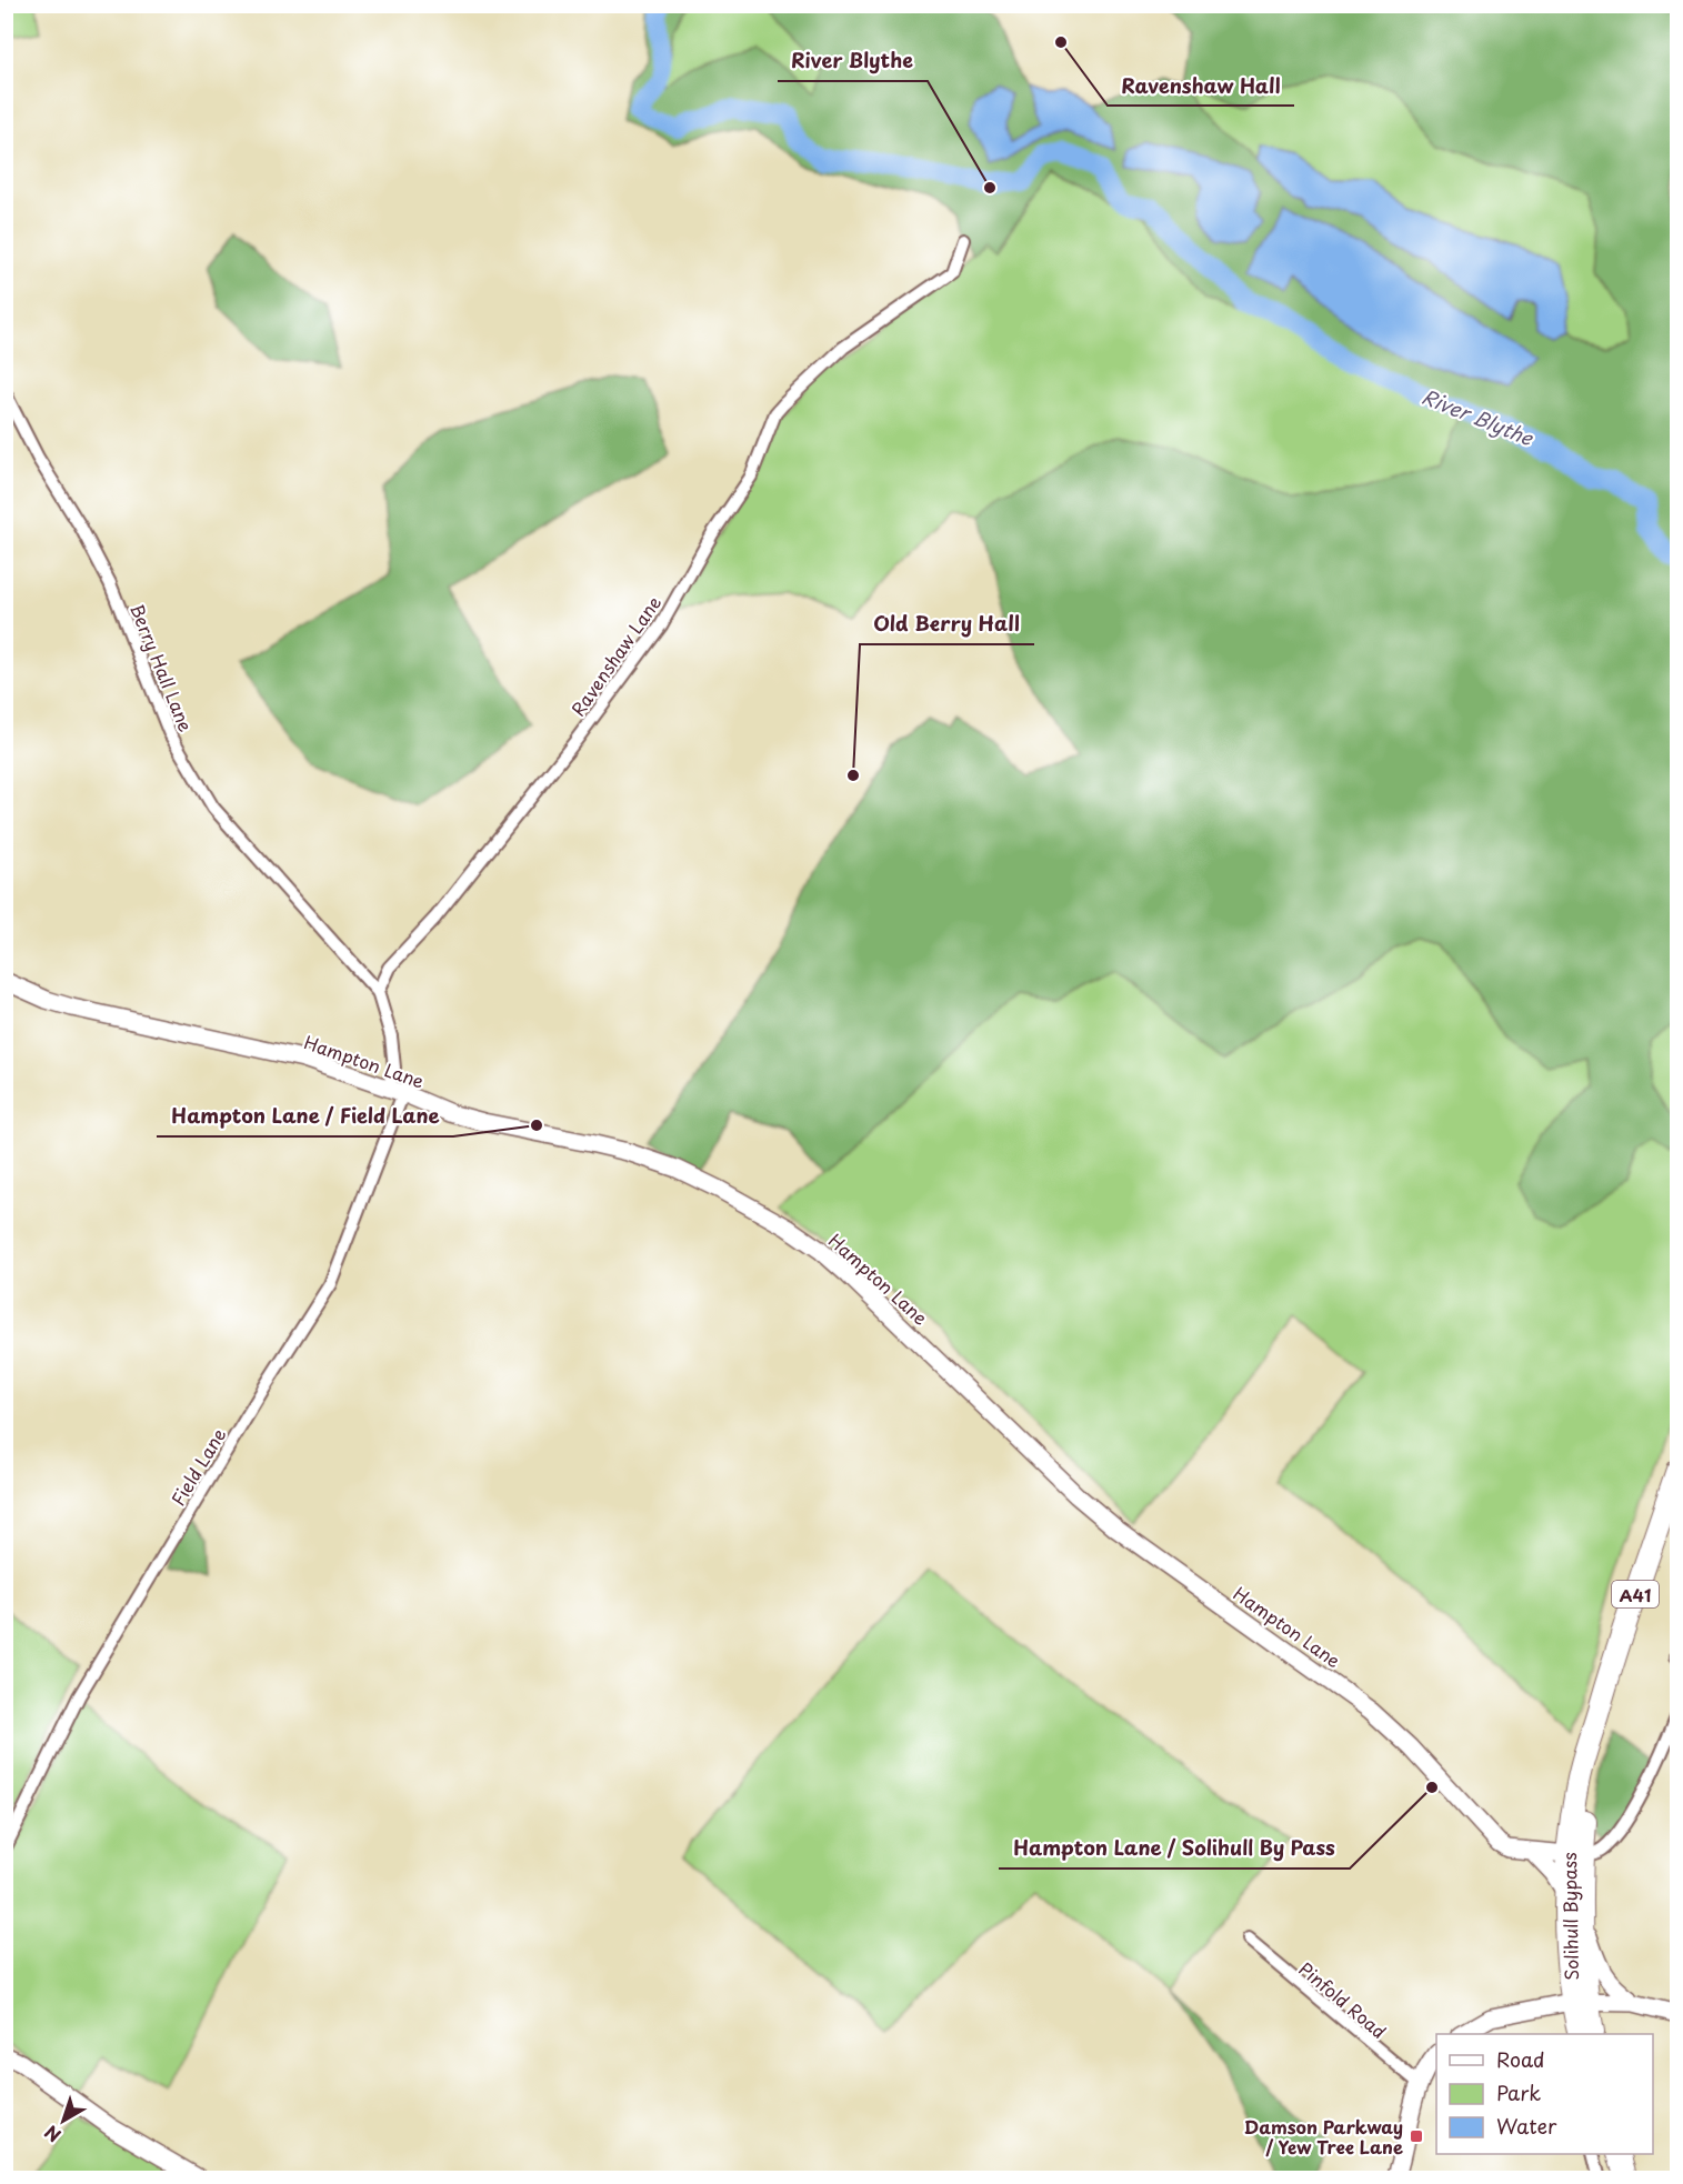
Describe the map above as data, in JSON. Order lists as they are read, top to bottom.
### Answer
{
  "streets": {
    "highway": ["A41", "Solihull Bypass"],
    "main road": ["Hampton Lane"],
    "street": [
      "Ravenshaw Lane",
      "Berry Hall Lane",
      "Field Lane",
      "Pinfold Road"
    ]
  },
  "crossings": [
    ["Ravenshaw Lane", "Berry Hall Lane"],
    ["Hampton Lane", "Field Lane"],
    ["Hampton Lane", "Solihull Bypass"]
  ],
  "water": ["River Blythe"],
  "places": {
    "other": [
      "Ravenshaw Hall",
      "River Blythe",
      "Old Berry Hall",
      "Hampton Lane / Field Lane",
      "Hampton Lane / Solihull By Pass"
    ],
    "transit": ["Damson Parkway / Yew Tree Lane"]
  },
  "legend": ["Road", "Park", "Water"],
  "north": "bottom left"
}
